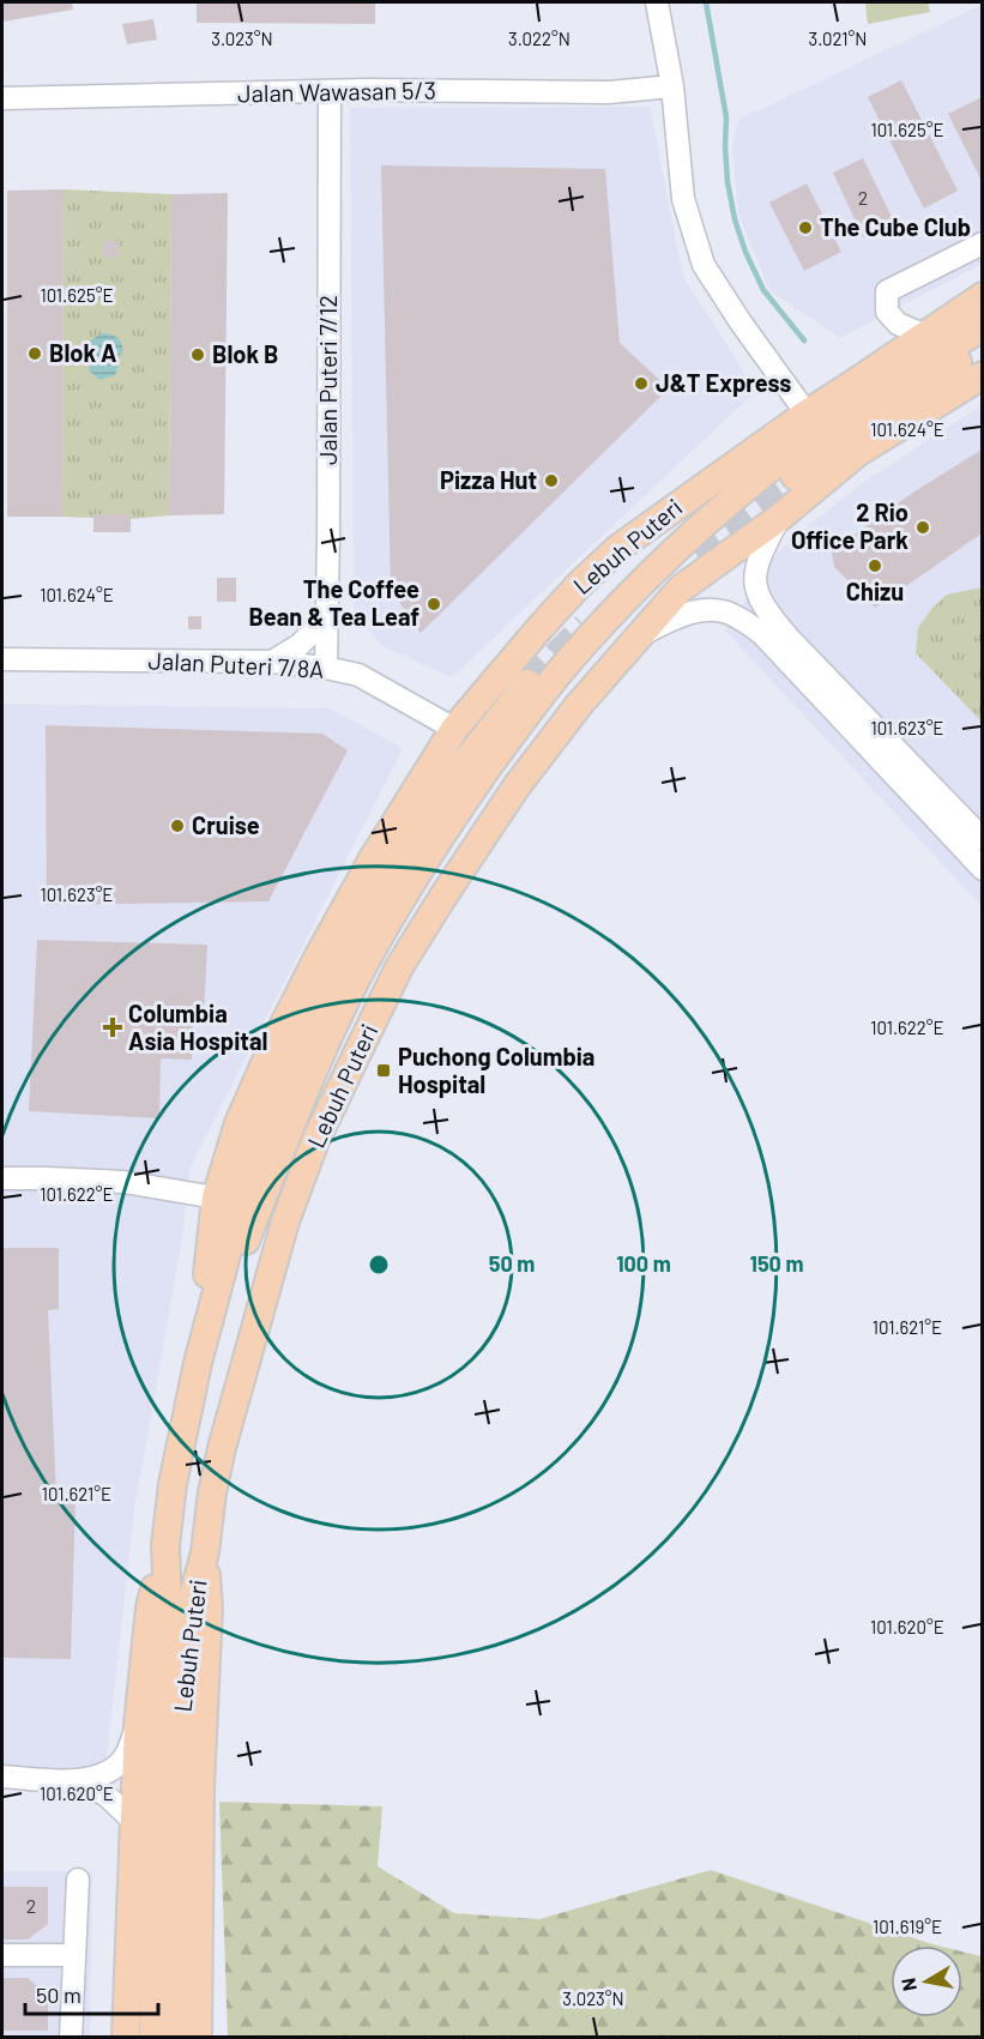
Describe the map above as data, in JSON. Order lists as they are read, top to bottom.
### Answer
{
  "streets": {
    "main road": ["Lebuh Puteri"],
    "street": ["Jalan Wawasan 5/3", "Jalan Puteri 7/12", "Jalan Puteri 7/8A"]
  },
  "crossings": [
    ["Jalan Wawasan 5/3", "Jalan Puteri 7/12"],
    ["Jalan Puteri 7/12", "Jalan Puteri 7/8A"],
    ["Lebuh Puteri", "Jalan Puteri 7/8A"]
  ],
  "places": {
    "other": [
      "The Cube Club",
      "Blok A",
      "Blok B",
      "J&T Express",
      "Pizza Hut",
      "2 Rio Office Park",
      "Chizu",
      "The Coffee Bean & Tea Leaf",
      "Cruise"
    ],
    "health": ["Columbia Asia Hospital"],
    "transit": ["Puchong Columbia Hospital"]
  },
  "house_numbers": ["2", "2"],
  "scale_bar": "50 m",
  "north": "left",
  "coordinates": [
    "3.023°N",
    "3.022°N",
    "3.021°N",
    "101.625°E",
    "101.624°E",
    "101.623°E",
    "101.622°E",
    "101.621°E",
    "101.620°E",
    "101.619°E"
  ],
  "rings": ["50 m", "100 m", "150 m"]
}
